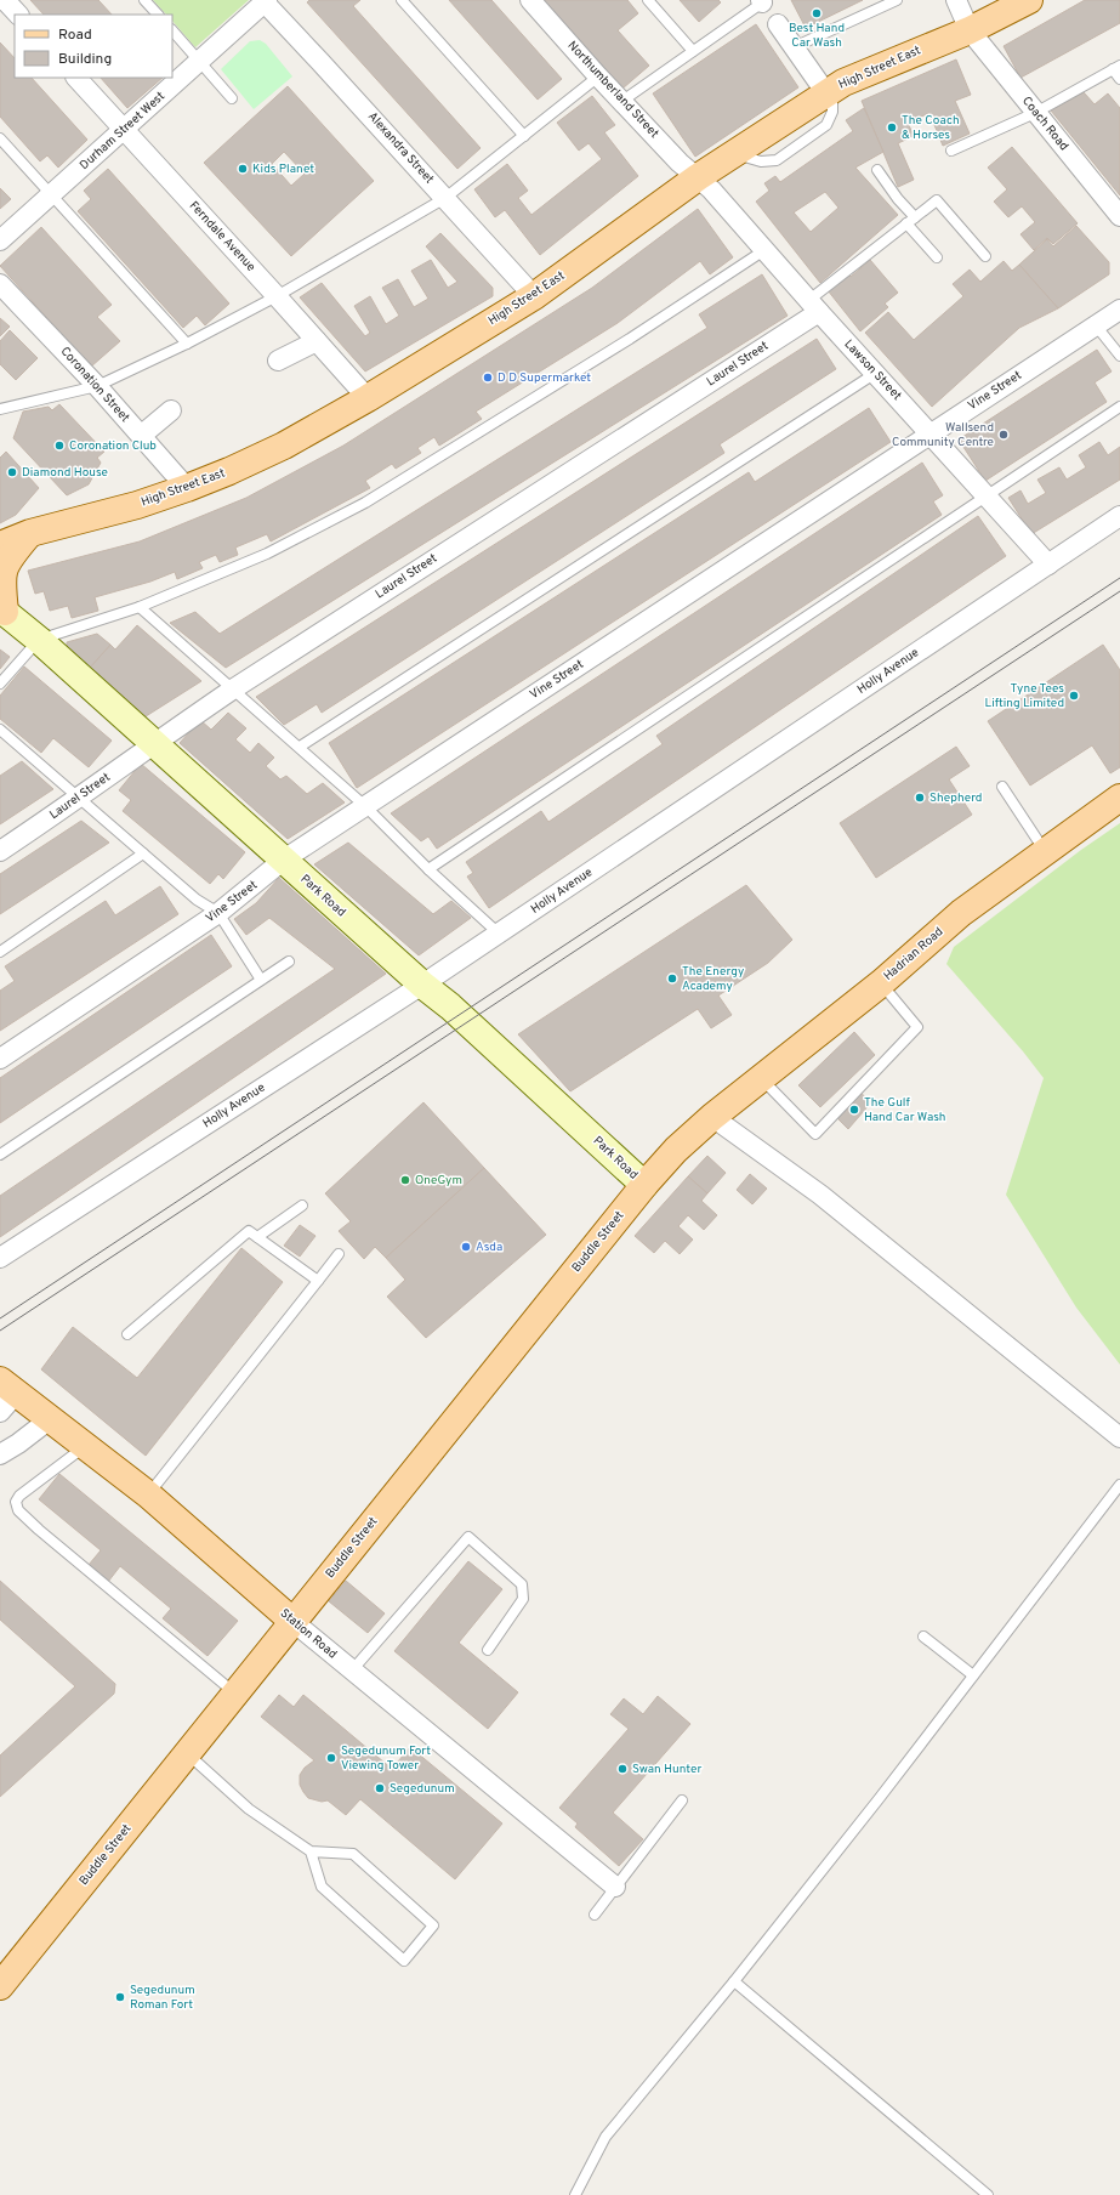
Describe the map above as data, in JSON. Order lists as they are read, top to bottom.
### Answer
{
  "streets": {
    "main road": [
      "High Street East",
      "Hadrian Road",
      "Buddle Street",
      "Station Road"
    ],
    "street": [
      "Northumberland Street",
      "Coach Road",
      "Durham Street West",
      "Alexandra Street",
      "Ferndale Avenue",
      "Laurel Street",
      "Lawson Street",
      "Coronation Street",
      "Vine Street",
      "Holly Avenue",
      "Park Road"
    ]
  },
  "crossings": [
    ["High Street East", "Northumberland Street"],
    ["High Street East", "Coach Road"],
    ["High Street East", "Alexandra Street"],
    ["High Street East", "Ferndale Avenue"],
    ["High Street East", "Lawson Street"],
    ["High Street East", "Coronation Street"],
    ["Northumberland Street", "Lawson Street"],
    ["Durham Street West", "Alexandra Street"],
    ["Durham Street West", "Ferndale Avenue"],
    ["Laurel Street", "Lawson Street"],
    ["Laurel Street", "Park Road"],
    ["Lawson Street", "Vine Street"],
    ["Lawson Street", "Holly Avenue"],
    ["Vine Street", "Park Road"],
    ["Holly Avenue", "Park Road"],
    ["Park Road", "Buddle Street"],
    ["Hadrian Road", "Buddle Street"],
    ["Buddle Street", "Station Road"]
  ],
  "places": [
    "Best Hand Car Wash",
    "The Coach & Horses",
    "Kids Planet",
    "D D Supermarket",
    "Wallsend Community Centre",
    "Coronation Club",
    "Diamond House",
    "Tyne Tees Lifting Limited",
    "Shepherd",
    "The Energy Academy",
    "The Gulf Hand Car Wash",
    "OneGym",
    "Asda",
    "Segedunum Fort Viewing Tower",
    "Swan Hunter",
    "Segedunum",
    "Segedunum Roman Fort"
  ],
  "legend": ["Road", "Building"]
}
